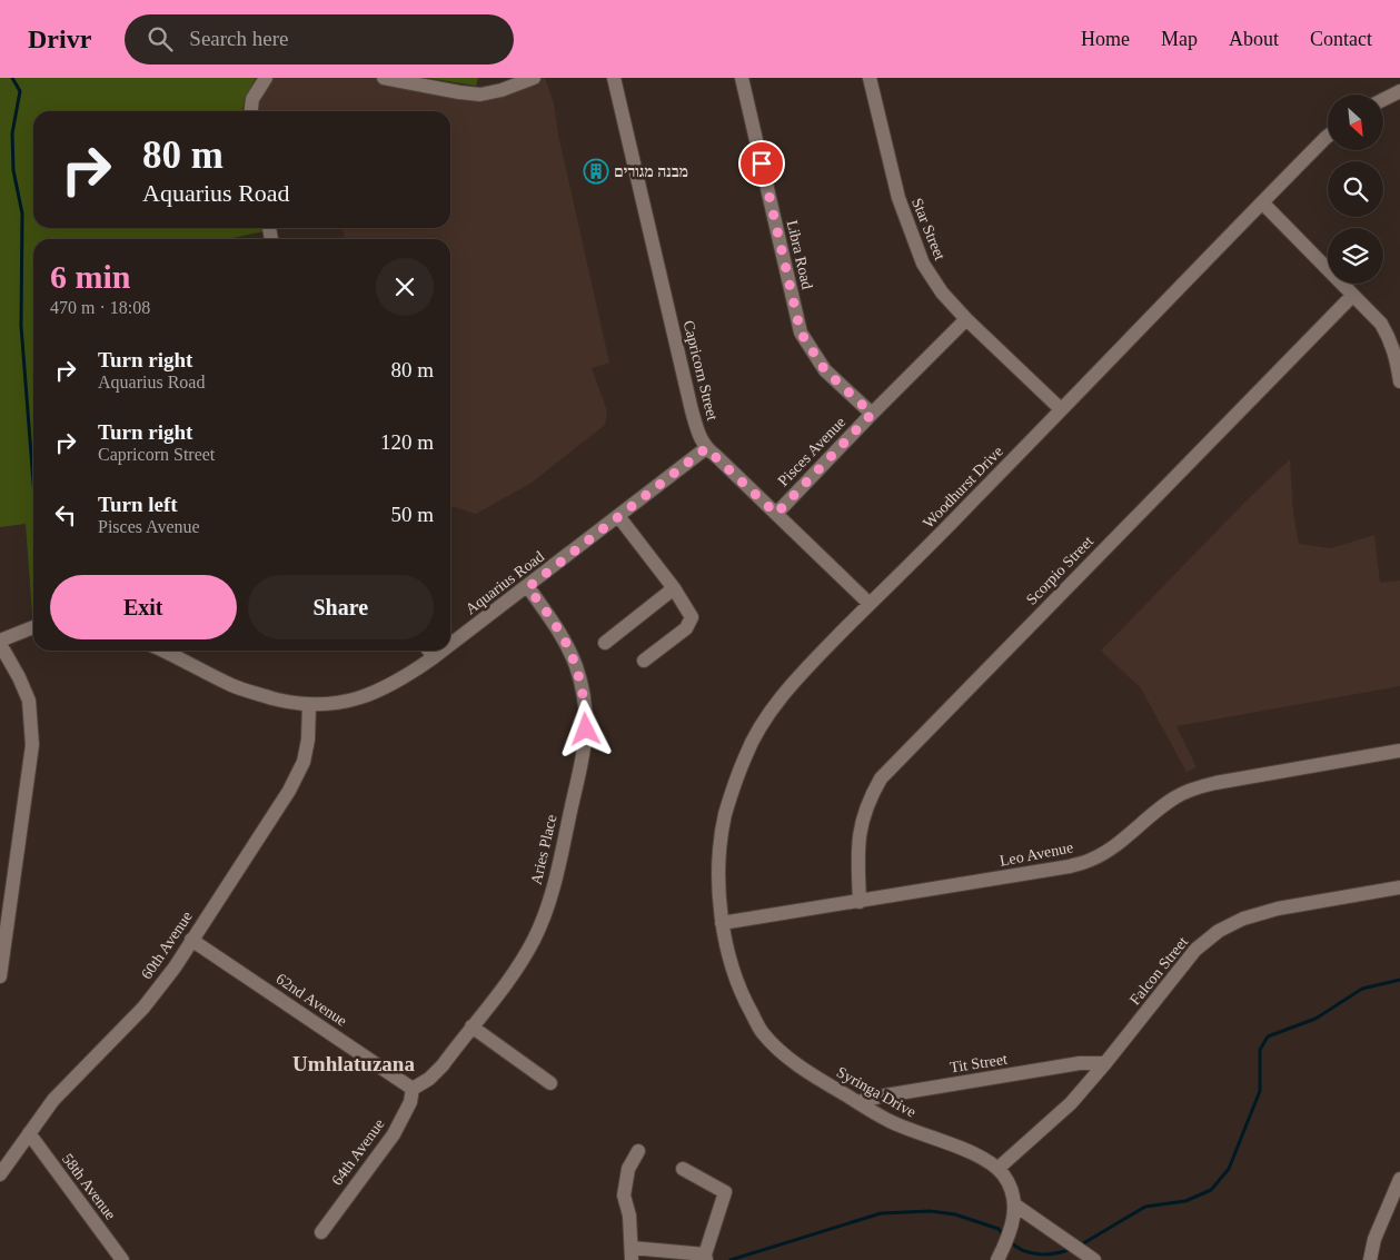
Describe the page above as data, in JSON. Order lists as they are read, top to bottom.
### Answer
{
  "streets": {
    "street": [
      "Star Street",
      "Libra Road",
      "Capricorn Street",
      "Pisces Avenue",
      "Woodhurst Drive",
      "Scorpio Street",
      "Aquarius Road",
      "Aries Place",
      "Leo Avenue",
      "60th Avenue",
      "Falcon Street",
      "62nd Avenue",
      "Tit Street",
      "Syringa Drive",
      "64th Avenue",
      "58th Avenue"
    ]
  },
  "crossings": [
    ["Star Street", "Pisces Avenue"],
    ["Star Street", "Woodhurst Drive"],
    ["Libra Road", "Pisces Avenue"],
    ["Capricorn Street", "Pisces Avenue"],
    ["Capricorn Street", "Woodhurst Drive"],
    ["Capricorn Street", "Aquarius Road"],
    ["Woodhurst Drive", "Leo Avenue"],
    ["Woodhurst Drive", "Syringa Drive"],
    ["Scorpio Street", "Leo Avenue"],
    ["Aquarius Road", "Aries Place"],
    ["Aquarius Road", "60th Avenue"],
    ["Aries Place", "62nd Avenue"],
    ["Aries Place", "64th Avenue"],
    ["Leo Avenue", "Syringa Drive"],
    ["60th Avenue", "62nd Avenue"],
    ["60th Avenue", "58th Avenue"],
    ["Falcon Street", "Tit Street"],
    ["Falcon Street", "Syringa Drive"],
    ["62nd Avenue", "64th Avenue"],
    ["Tit Street", "Syringa Drive"]
  ],
  "districts": ["Umhlatuzana"],
  "places": {
    "building": ["מבנה מגורים"]
  },
  "north": "bottom right",
  "page": {
    "header": "Drivr",
    "search": "Search here",
    "nav": [
      "Home",
      "Map",
      "About",
      "Contact"
    ],
    "turn": ["80 m", "Aquarius Road"],
    "heading": ["6 min", "470 m · 18:08"],
    "list": [
      {
        "name": "Turn right",
        "note": "Aquarius Road",
        "value": "80 m"
      },
      {
        "name": "Turn right",
        "note": "Capricorn Street",
        "value": "120 m"
      },
      {
        "name": "Turn left",
        "note": "Pisces Avenue",
        "value": "50 m"
      }
    ],
    "buttons": ["Exit", "Share"]
  }
}
